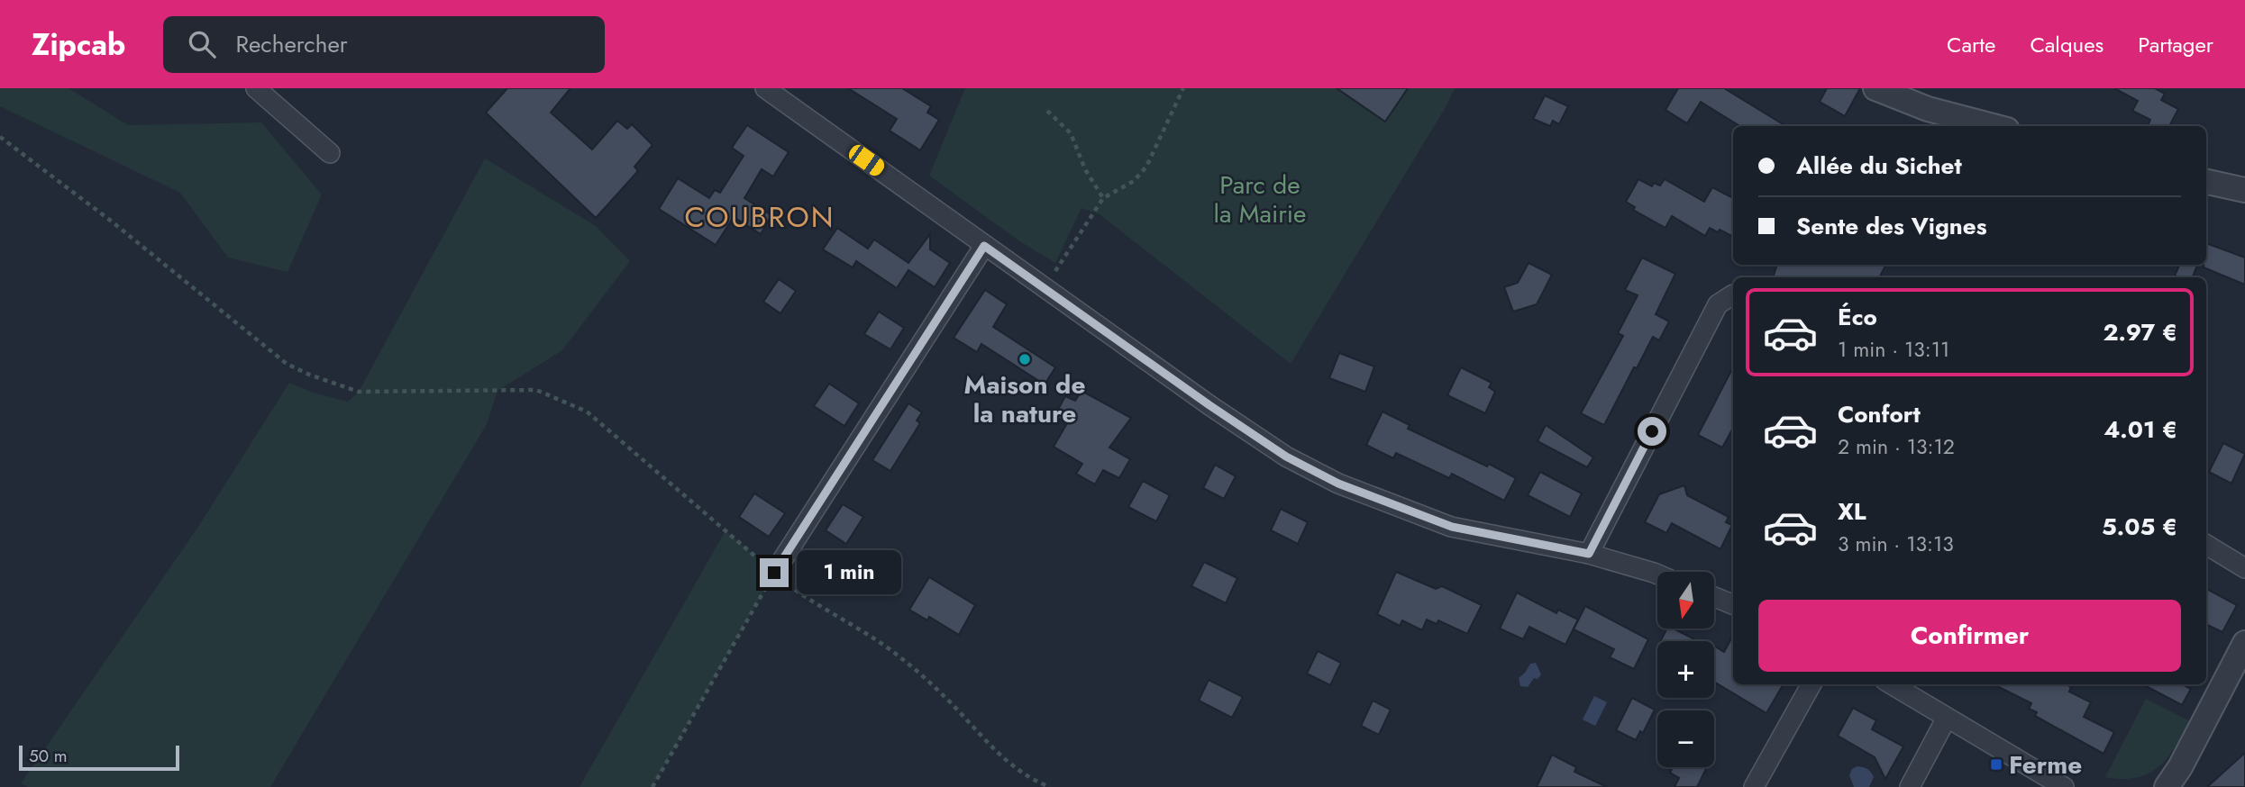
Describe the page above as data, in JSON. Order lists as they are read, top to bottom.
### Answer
{
  "districts": ["COUBRON"],
  "parks": ["Parc de la Mairie"],
  "places": {
    "other": ["Maison de la nature"],
    "transit": ["Ferme"]
  },
  "scale_bar": "50 m",
  "north": "bottom",
  "page": {
    "header": "Zipcab",
    "search": "Rechercher",
    "nav": ["Carte", "Calques", "Partager"],
    "banner": ["Allée du Sichet", "Sente des Vignes"],
    "list": [
      {
        "name": "Éco",
        "note": "1 min · 13:11",
        "value": "2.97 €"
      },
      {
        "name": "Confort",
        "note": "2 min · 13:12",
        "value": "4.01 €"
      },
      {
        "name": "XL",
        "note": "3 min · 13:13",
        "value": "5.05 €"
      }
    ],
    "bubble": "1 min",
    "map_buttons": ["+", "−"],
    "buttons": "Confirmer",
    "scale": "50 m"
  }
}
